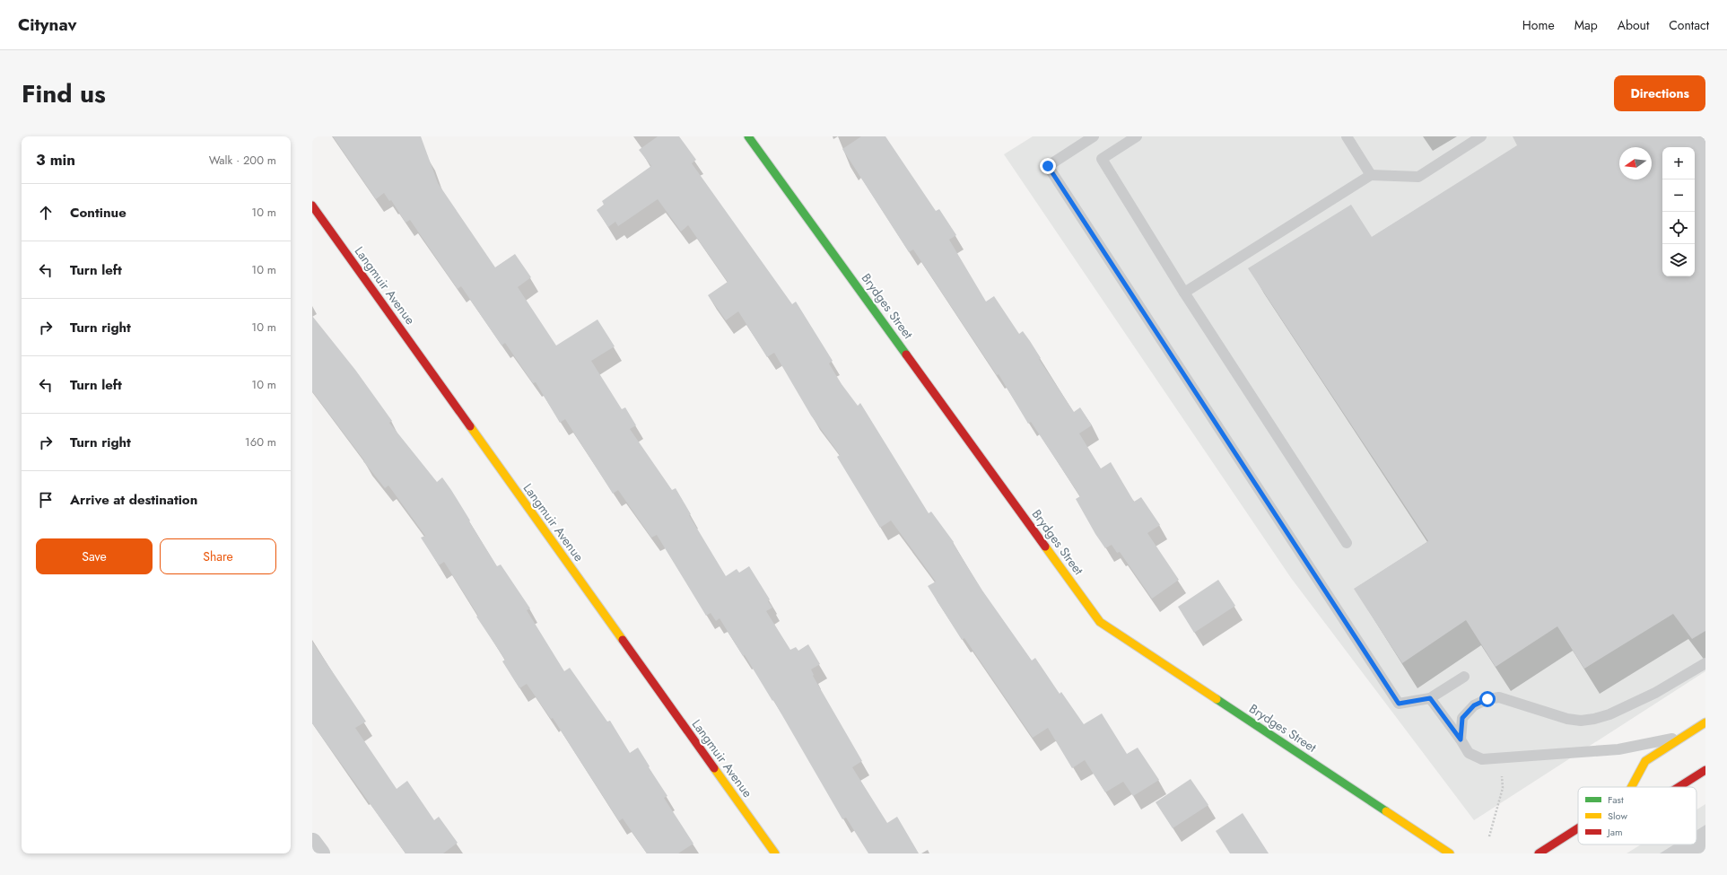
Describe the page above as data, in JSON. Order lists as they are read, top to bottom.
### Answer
{
  "streets": {
    "street": ["Langmuir Avenue", "Brydges Street"]
  },
  "legend": ["Fast", "Slow", "Jam"],
  "north": "left",
  "page": {
    "header": "Citynav",
    "nav": [
      "Home",
      "Map",
      "About",
      "Contact"
    ],
    "title": "Find us",
    "buttons": [
      "Directions",
      ["Save", "Share"]
    ],
    "heading": ["3 min", "Walk · 200 m"],
    "map_buttons": ["+", "−"],
    "list": [
      ["Continue", "10 m"],
      ["Turn left", "10 m"],
      ["Turn right", "10 m"],
      ["Turn left", "10 m"],
      ["Turn right", "160 m"],
      "Arrive at destination"
    ]
  }
}
